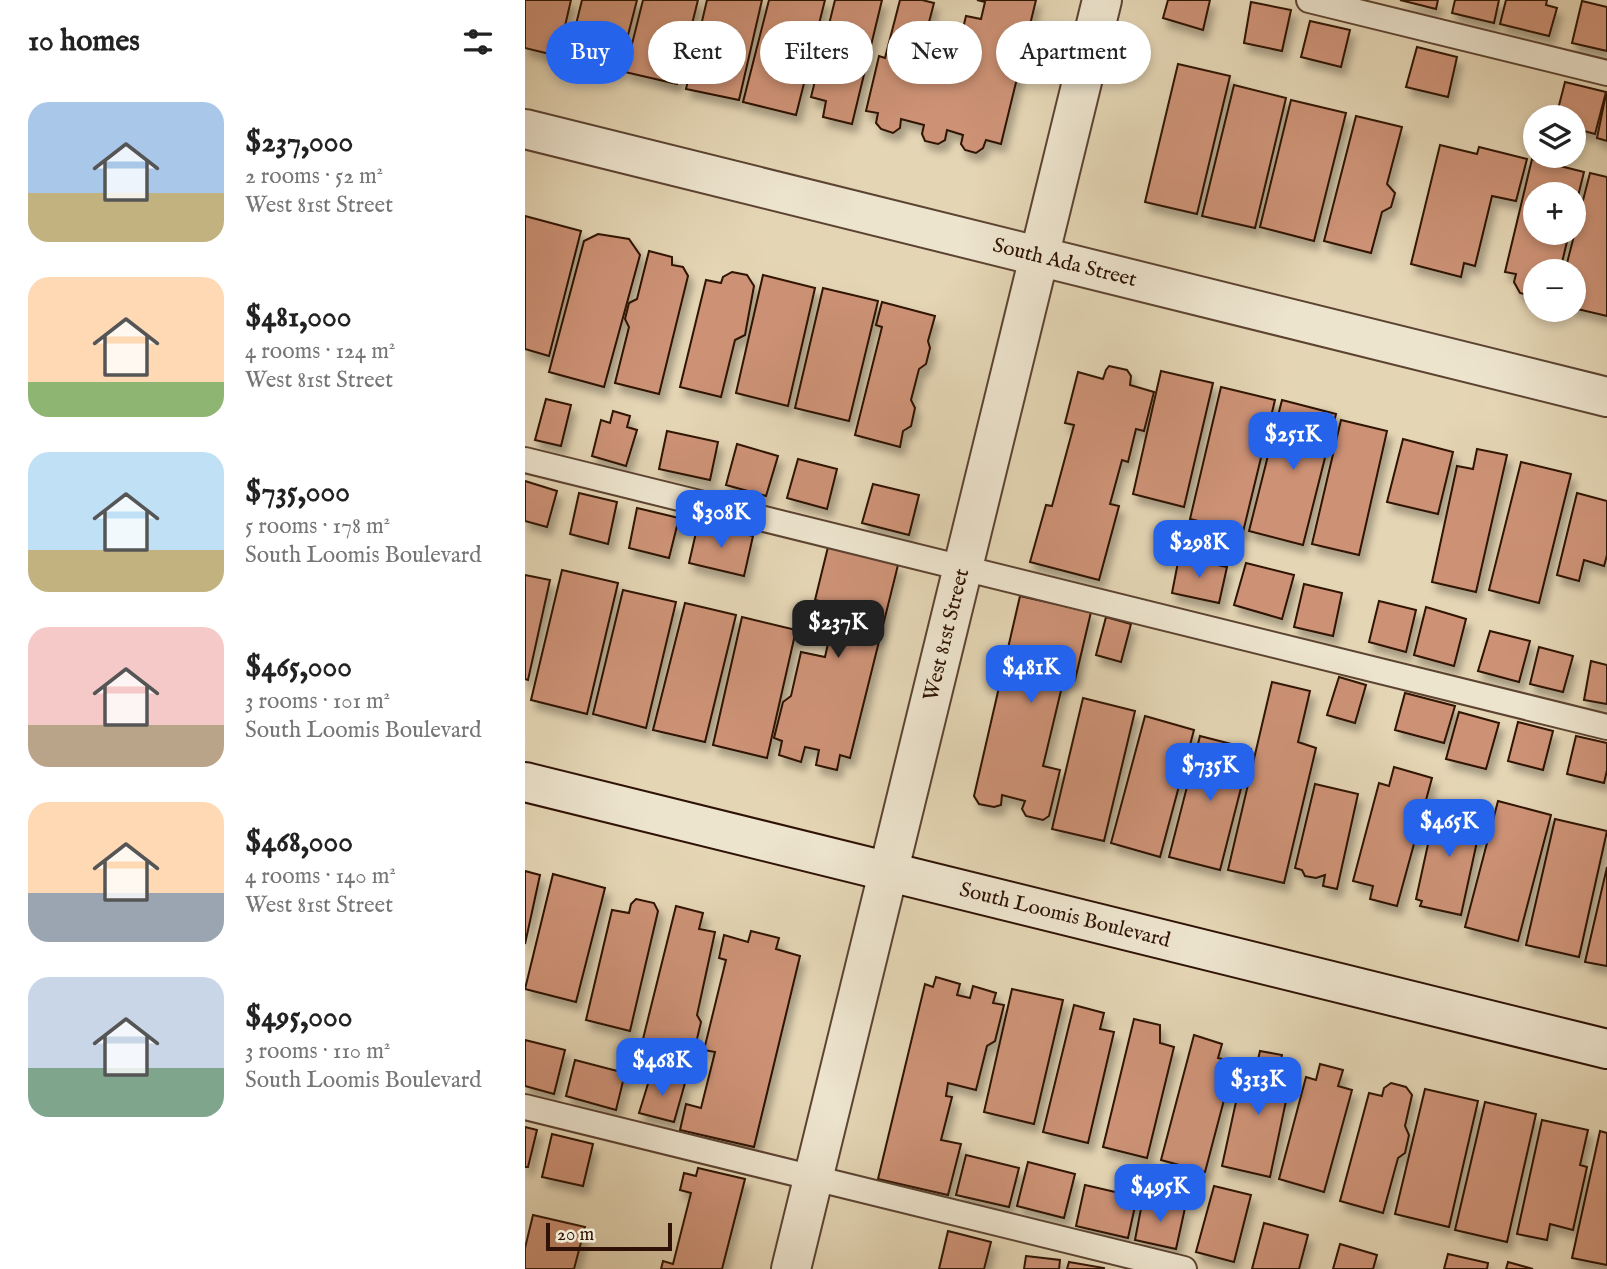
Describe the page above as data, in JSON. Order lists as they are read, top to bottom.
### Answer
{
  "streets": {
    "street": ["South Ada Street", "West 81st Street", "South Loomis Boulevard"]
  },
  "crossings": [
    ["South Ada Street", "West 81st Street"],
    ["West 81st Street", "South Loomis Boulevard"]
  ],
  "scale_bar": "20 m",
  "page": {
    "heading": "10 homes",
    "chip": [
      "Buy",
      "Rent",
      "Filters",
      "New",
      "Apartment"
    ],
    "list": [
      {
        "name": "$237,000",
        "note": "2 rooms · 52 m² · West 81st Street"
      },
      {
        "name": "$481,000",
        "note": "4 rooms · 124 m² · West 81st Street"
      },
      {
        "name": "$735,000",
        "note": "5 rooms · 178 m² · South Loomis Boulevard"
      },
      {
        "name": "$465,000",
        "note": "3 rooms · 101 m² · South Loomis Boulevard"
      },
      {
        "name": "$468,000",
        "note": "4 rooms · 140 m² · West 81st Street"
      },
      {
        "name": "$495,000",
        "note": "3 rooms · 110 m² · South Loomis Boulevard"
      }
    ],
    "map_buttons": ["+", "−"],
    "price": [
      "$251K",
      "$308K",
      "$298K",
      "$237K",
      "$481K",
      "$735K",
      "$465K",
      "$468K",
      "$313K",
      "$495K"
    ],
    "scale": "20 m"
  }
}
